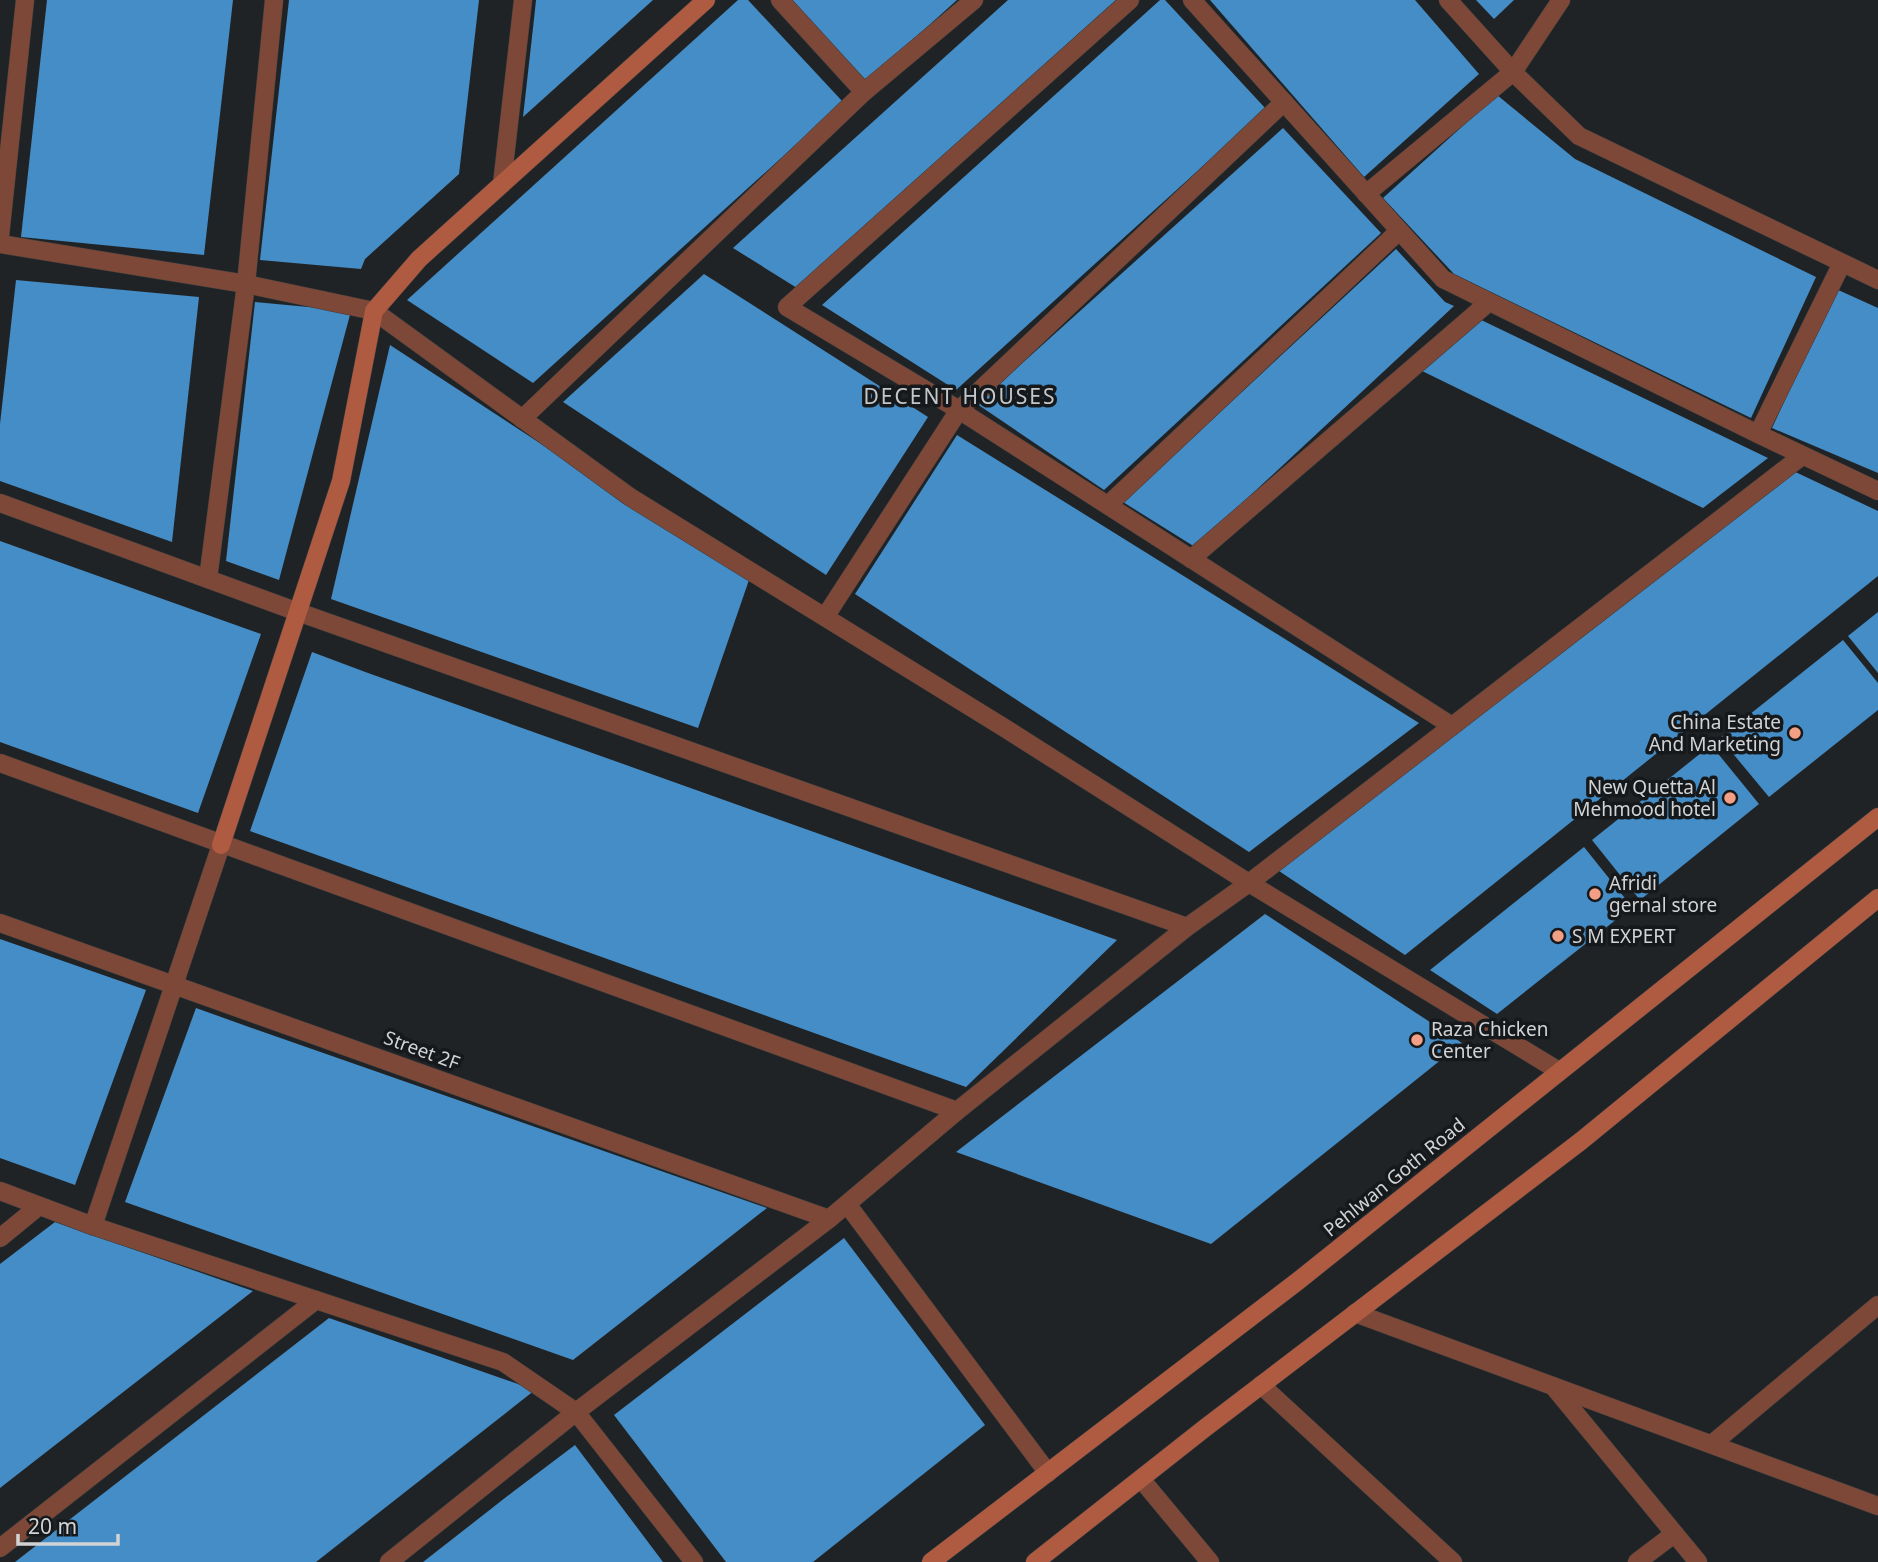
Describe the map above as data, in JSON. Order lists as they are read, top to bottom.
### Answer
{
  "streets": {
    "main road": ["Pehlwan Goth Road"],
    "street": ["Street 2F"]
  },
  "districts": ["DECENT HOUSES"],
  "places": [
    "China Estate And Marketing",
    "New Quetta Al Mehmood hotel",
    "Afridi gernal store",
    "S M EXPERT",
    "Raza Chicken Center"
  ],
  "scale_bar": "20 m"
}
